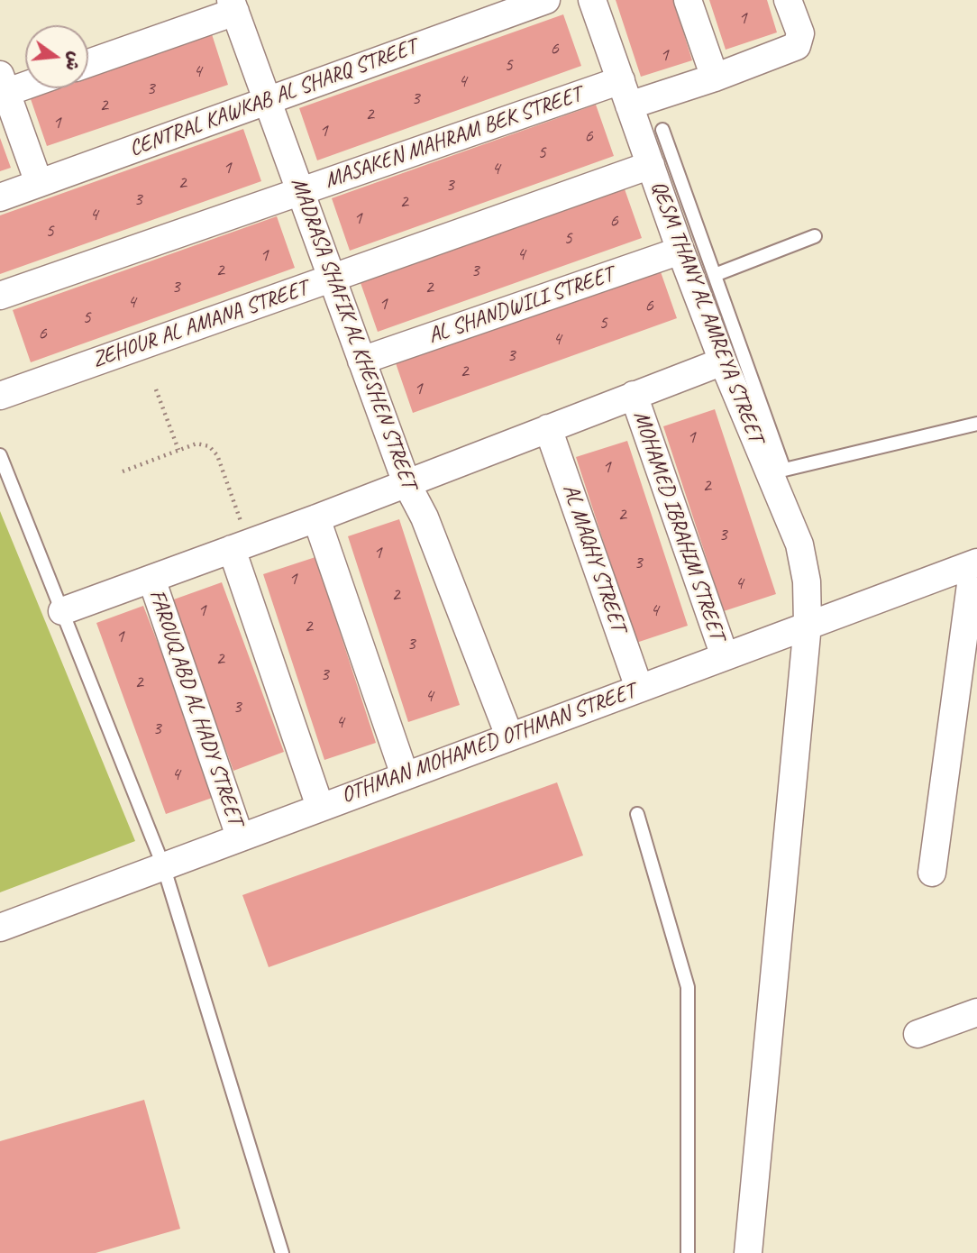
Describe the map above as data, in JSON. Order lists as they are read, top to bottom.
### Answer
{
  "streets": {
    "street": [
      "CENTRAL KAWKAB AL SHARQ STREET",
      "MASAKEN MAHRAM BEK STREET",
      "AL SHANDWILI STREET",
      "QESM THANY AL AMREYA STREET",
      "ZEHOUR AL AMANA STREET",
      "MADRASA SHAFIK AL KHESHEN STREET",
      "MOHAMED IBRAHIM STREET",
      "AL MAQHY STREET",
      "FAROUQ ABD AL HADY STREET",
      "OTHMAN MOHAMED OTHMAN STREET"
    ]
  },
  "crossings": [
    ["CENTRAL KAWKAB AL SHARQ STREET", "MADRASA SHAFIK AL KHESHEN STREET"],
    ["MASAKEN MAHRAM BEK STREET", "QESM THANY AL AMREYA STREET"],
    ["MASAKEN MAHRAM BEK STREET", "MADRASA SHAFIK AL KHESHEN STREET"],
    ["AL SHANDWILI STREET", "QESM THANY AL AMREYA STREET"],
    ["AL SHANDWILI STREET", "MADRASA SHAFIK AL KHESHEN STREET"],
    ["QESM THANY AL AMREYA STREET", "ZEHOUR AL AMANA STREET"],
    ["QESM THANY AL AMREYA STREET", "OTHMAN MOHAMED OTHMAN STREET"],
    ["ZEHOUR AL AMANA STREET", "MADRASA SHAFIK AL KHESHEN STREET"],
    ["MADRASA SHAFIK AL KHESHEN STREET", "OTHMAN MOHAMED OTHMAN STREET"],
    ["MOHAMED IBRAHIM STREET", "OTHMAN MOHAMED OTHMAN STREET"],
    ["AL MAQHY STREET", "OTHMAN MOHAMED OTHMAN STREET"],
    ["FAROUQ ABD AL HADY STREET", "OTHMAN MOHAMED OTHMAN STREET"]
  ],
  "house_numbers": [
    "1",
    "6",
    "1",
    "5",
    "4",
    "4",
    "3",
    "3",
    "2",
    "2",
    "1",
    "1",
    "6",
    "5",
    "1",
    "4",
    "2",
    "3",
    "3",
    "2",
    "4",
    "1",
    "6",
    "5",
    "5",
    "4",
    "1",
    "2",
    "3",
    "3",
    "2",
    "4",
    "1",
    "6",
    "5",
    "5",
    "6",
    "4",
    "3",
    "2",
    "1",
    "1",
    "1",
    "2",
    "2",
    "3",
    "1",
    "3",
    "1",
    "4",
    "2",
    "1",
    "4",
    "2",
    "1",
    "3",
    "2",
    "3",
    "2",
    "4",
    "3",
    "4",
    "3",
    "4"
  ],
  "north": "right"
}
